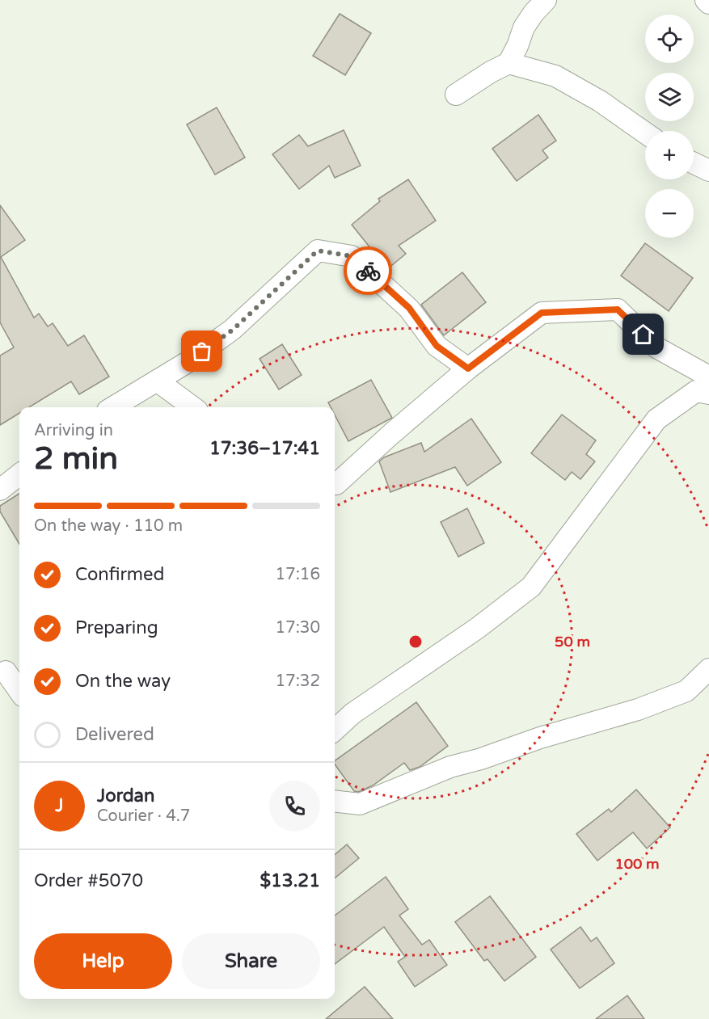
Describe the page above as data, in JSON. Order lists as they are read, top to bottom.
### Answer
{
  "page": {
    "map_buttons": ["+", "−"],
    "heading": ["2 min", "Arriving in", "17:36–17:41"],
    "panel": [
      "Jordan",
      "Courier · 4.7",
      "Order #5070",
      "$13.21"
    ],
    "bar": "On the way · 110 m",
    "list": [
      ["Confirmed", "17:16"],
      ["Preparing", "17:30"],
      ["On the way", "17:32"],
      "Delivered"
    ],
    "round": "J",
    "buttons": ["Help", "Share"]
  },
  "rings": ["50 m", "100 m"]
}
